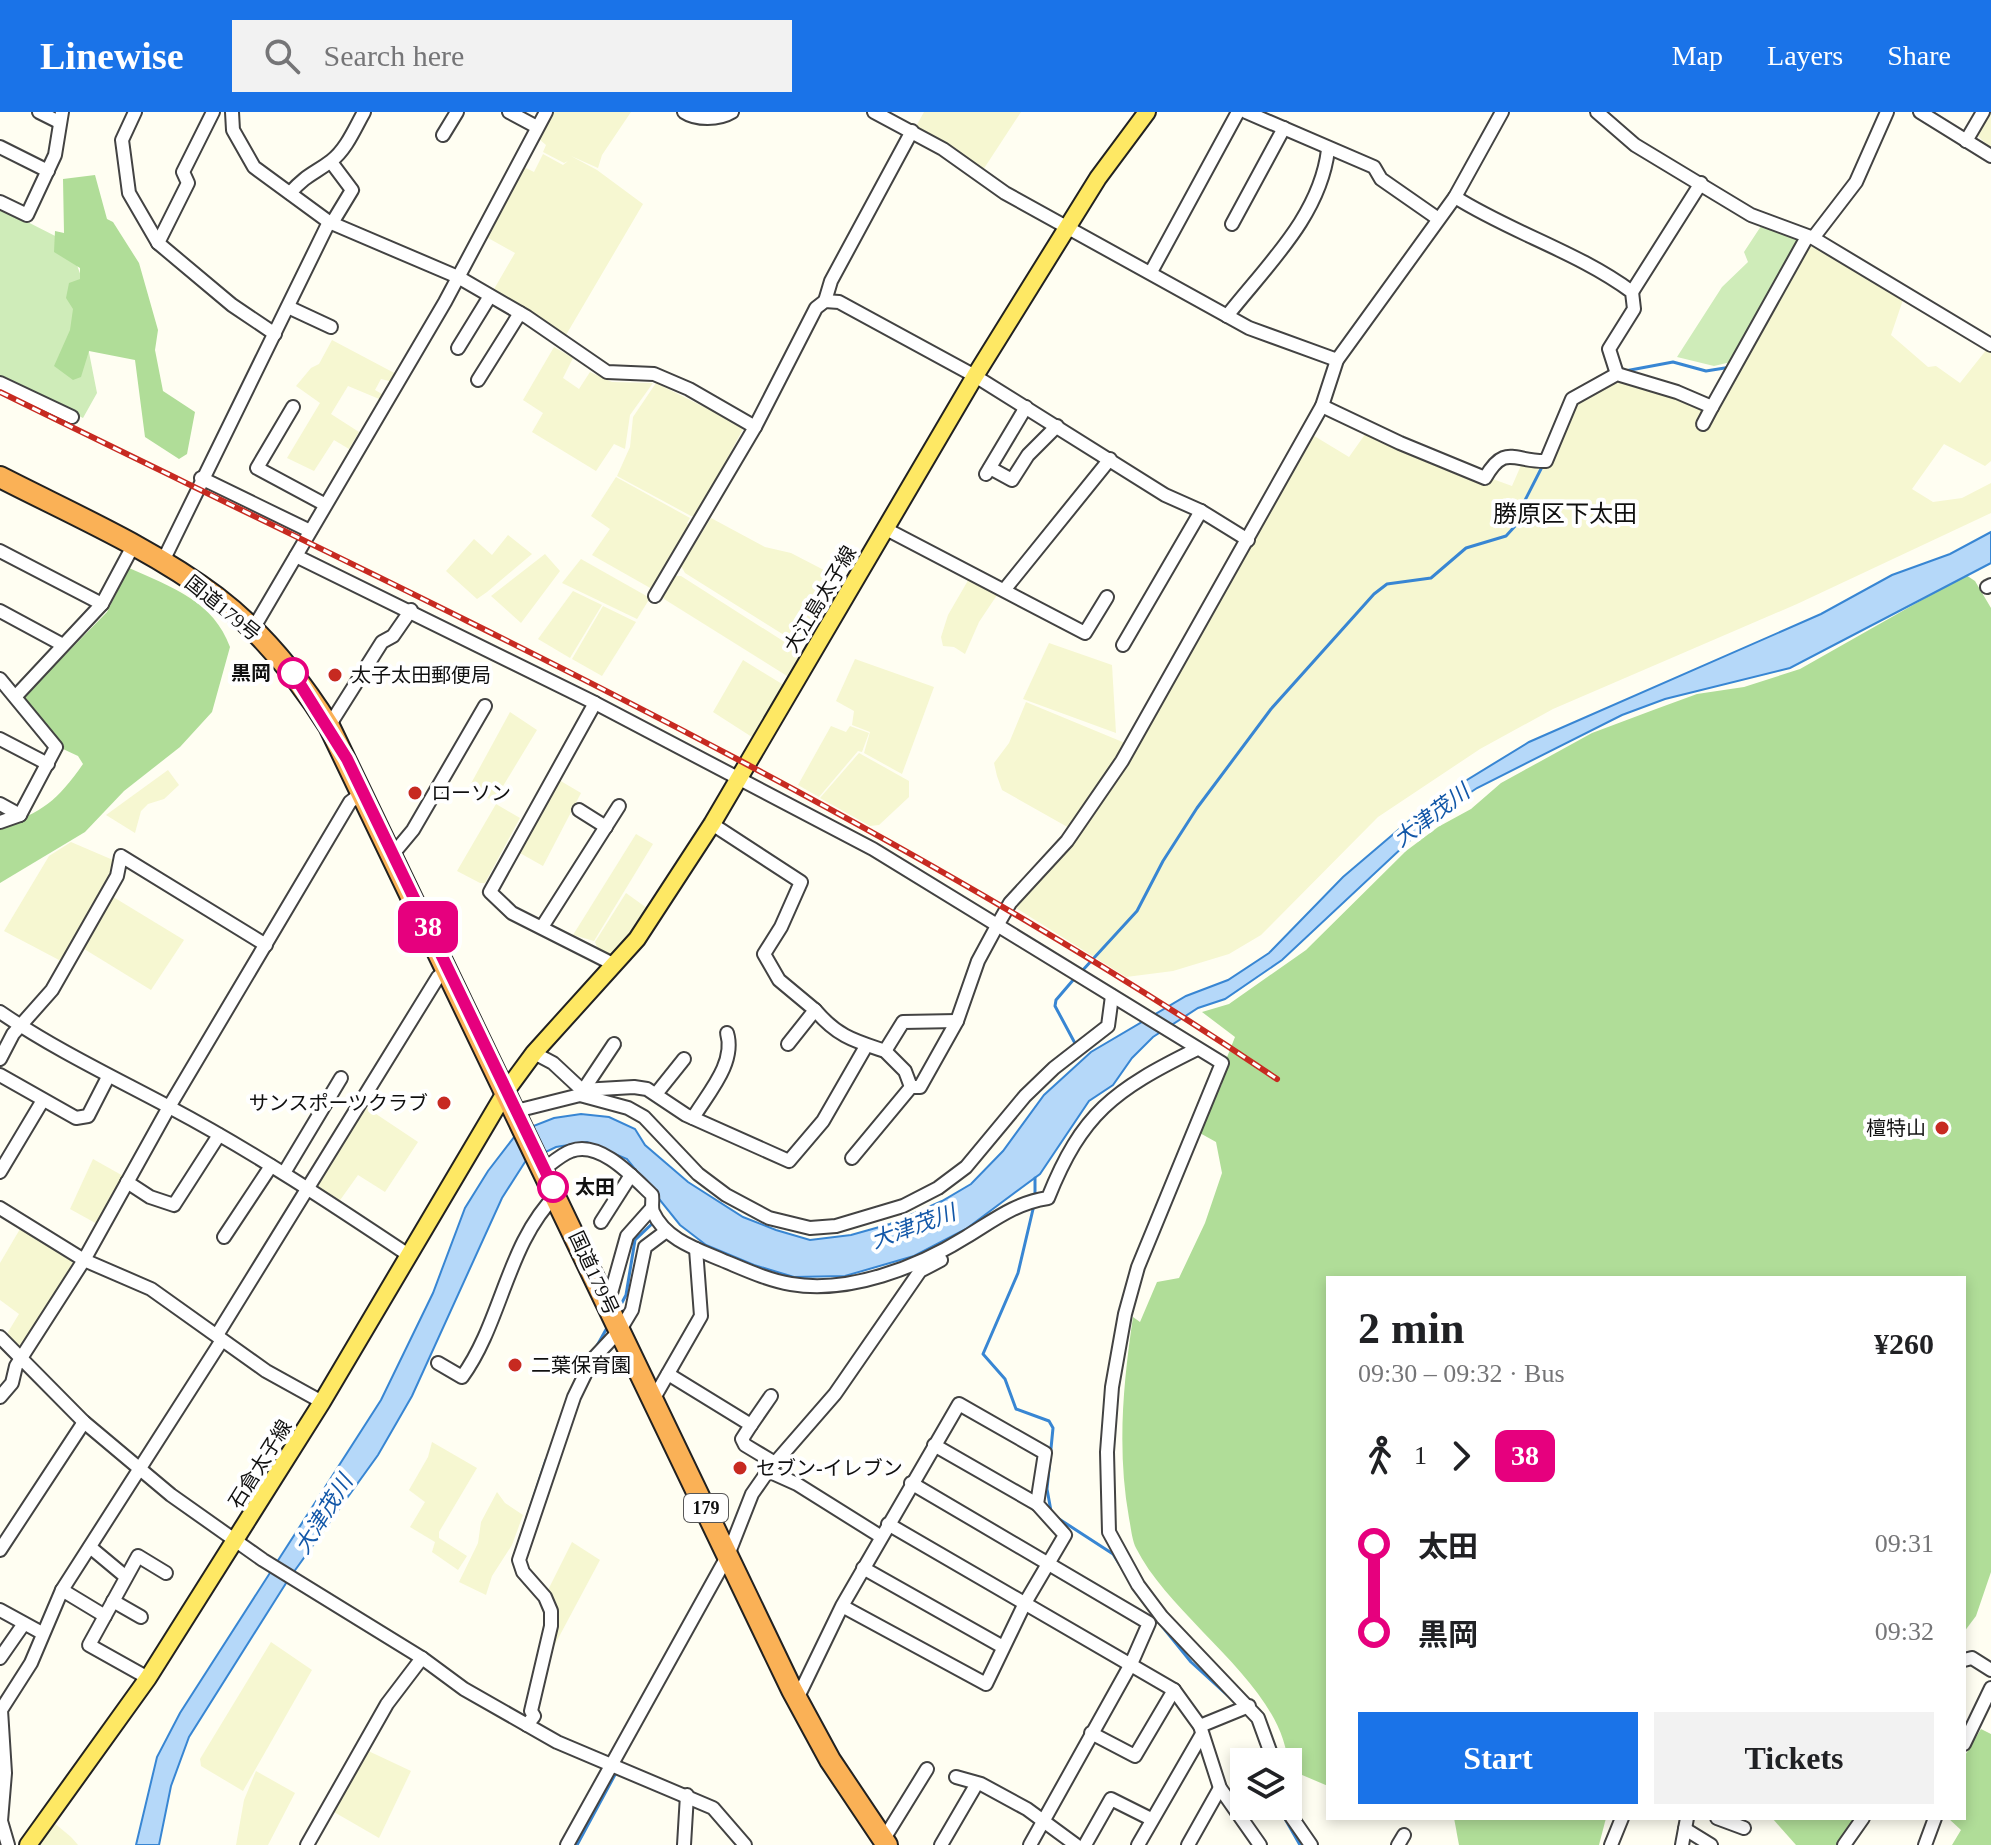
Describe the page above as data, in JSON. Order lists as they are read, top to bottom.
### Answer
{
  "streets": {
    "highway": ["国道179号", "179"],
    "main road": ["大江島太子線", "石倉太子線"]
  },
  "crossings": [
    ["大江島太子線", "国道179号"],
    ["大江島太子線", "石倉太子線"],
    ["国道179号", "石倉太子線"]
  ],
  "districts": ["勝原区下太田"],
  "water": ["大津茂川"],
  "places": [
    "黒岡",
    "太子太田郵便局",
    "ローソン",
    "サンスポーツクラブ",
    "檀特山",
    "太田",
    "二葉保育園",
    "セブン-イレブン"
  ],
  "lines": ["bus line 38"],
  "page": {
    "header": "Linewise",
    "search": "Search here",
    "nav": ["Map", "Layers", "Share"],
    "on_map": "38",
    "heading": ["2 min", "09:30 – 09:32 · Bus", "¥260"],
    "legs": ["1", "38"],
    "list": [
      {
        "name": "太田",
        "value": "09:31"
      },
      {
        "name": "黒岡",
        "value": "09:32"
      }
    ],
    "buttons": ["Start", "Tickets"]
  }
}
